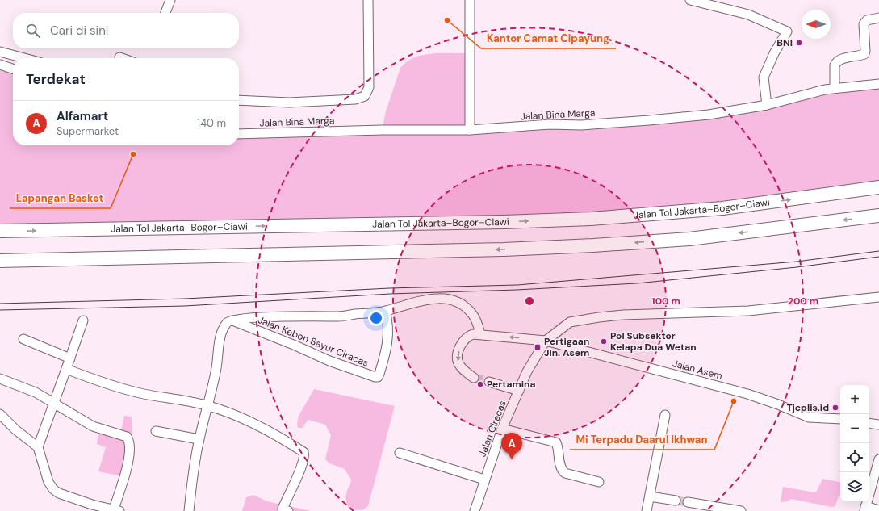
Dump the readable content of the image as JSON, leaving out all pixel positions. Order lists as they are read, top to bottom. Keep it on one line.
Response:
{"streets":{"highway":["Jalan Tol Jakarta–Bogor–Ciawi"],"street":["Jalan Bina Marga","Jalan Kebon Sayur Ciracas","Jalan Asem","Jalan Ciracas"]},"crossings":[["Jalan Asem","Jalan Ciracas"]],"places":{"other":["Kantor Camat Cipayung","BNI","Lapangan Basket","Pol Subsektor Kelapa Dua Wetan","Pertamina","Mi Terpadu Daarul Ikhwan","Tjeplis.id"],"transit":["Pertigaan Jln. Asem"]},"north":"left","page":{"search":"Cari di sini","heading":"Terdekat","list":[{"mark":"A","name":"Alfamart","note":"Supermarket","value":"140 m"}],"map_buttons":["+","−"],"pins":"A"},"rings":["100 m","200 m"]}
